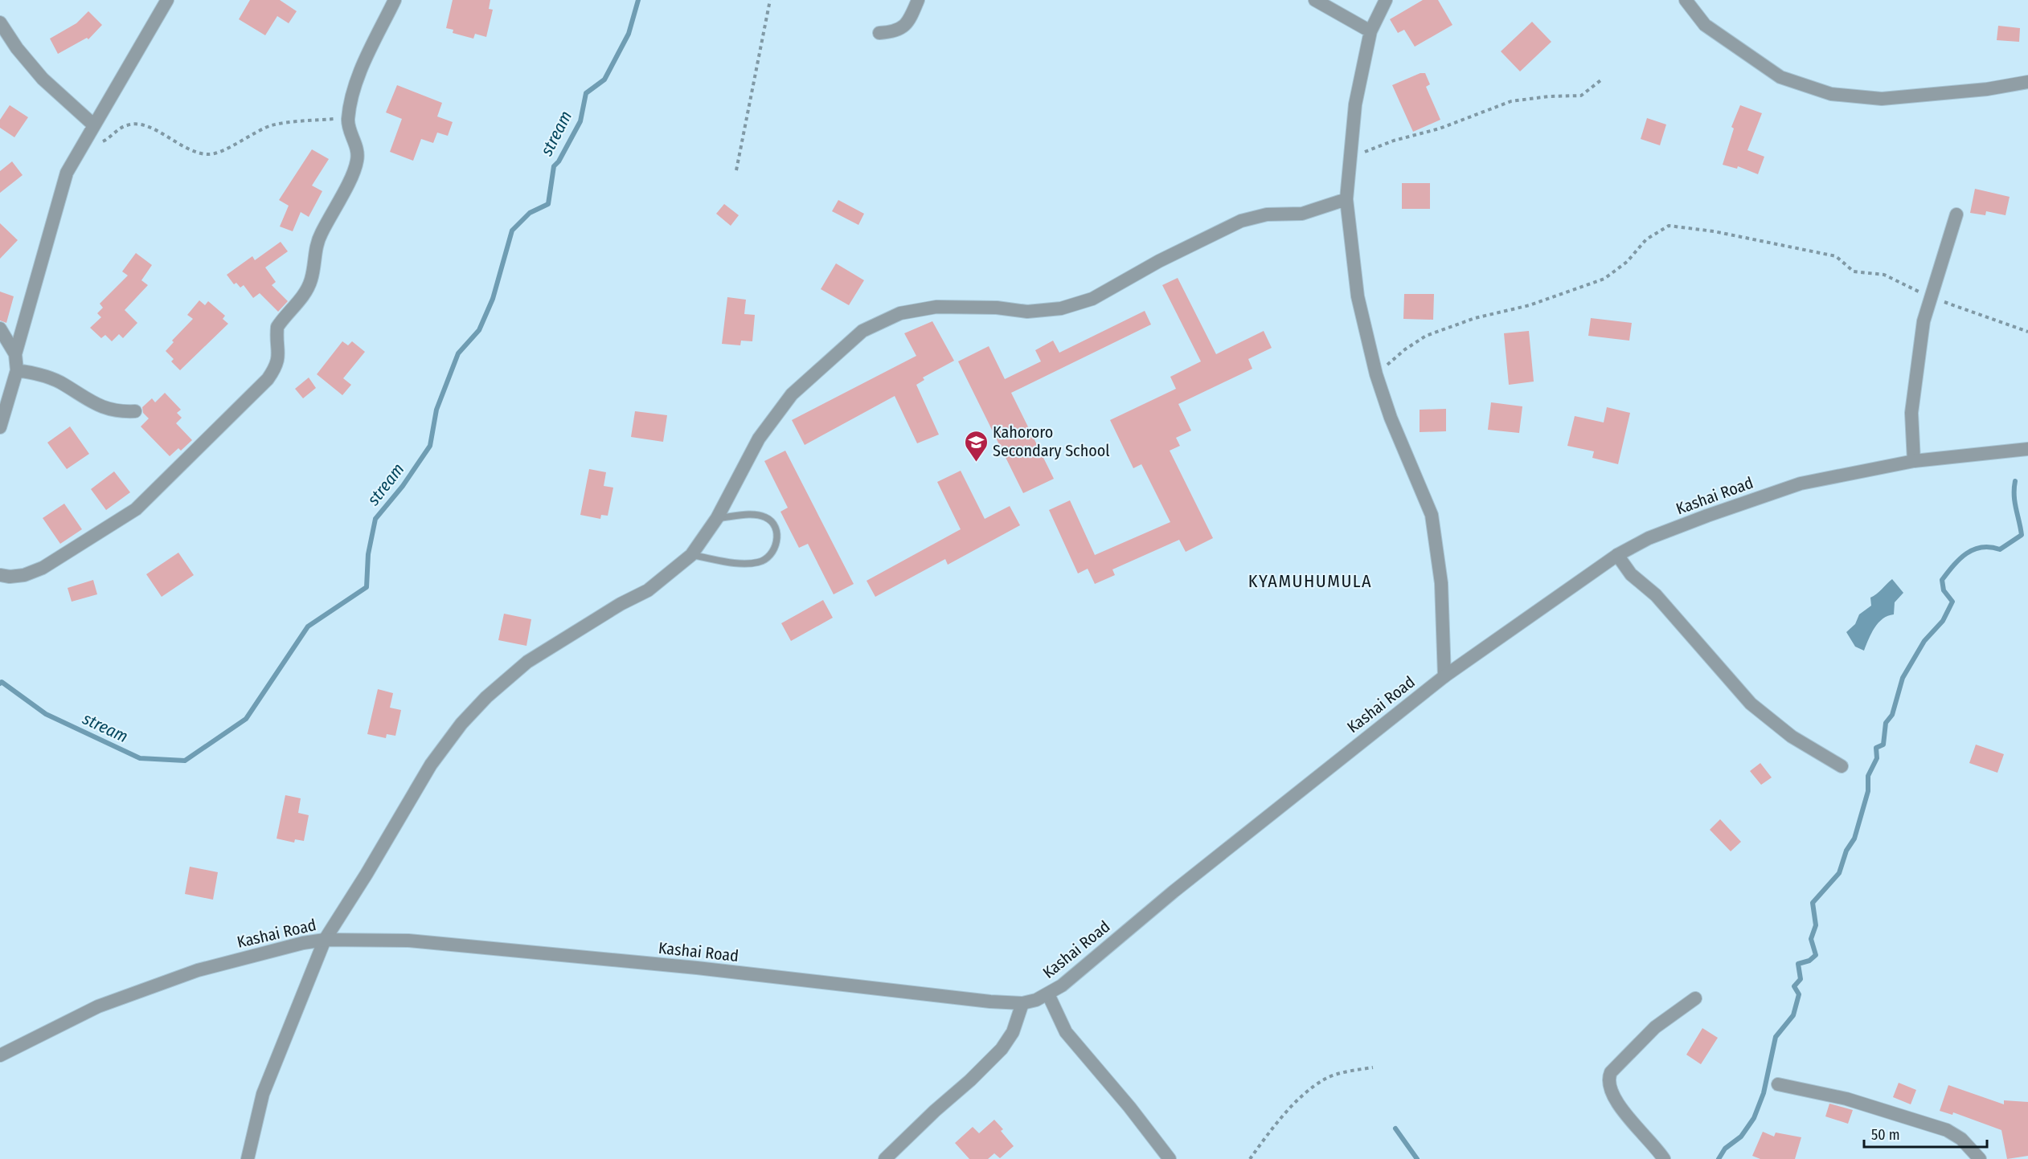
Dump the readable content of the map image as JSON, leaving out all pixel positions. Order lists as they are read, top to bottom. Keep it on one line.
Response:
{"streets":{"street":["Kashai Road"]},"districts":["KYAMUHUMULA"],"water":["stream"],"places":{"school or university":["Kahororo Secondary School"]},"scale_bar":"50 m"}
